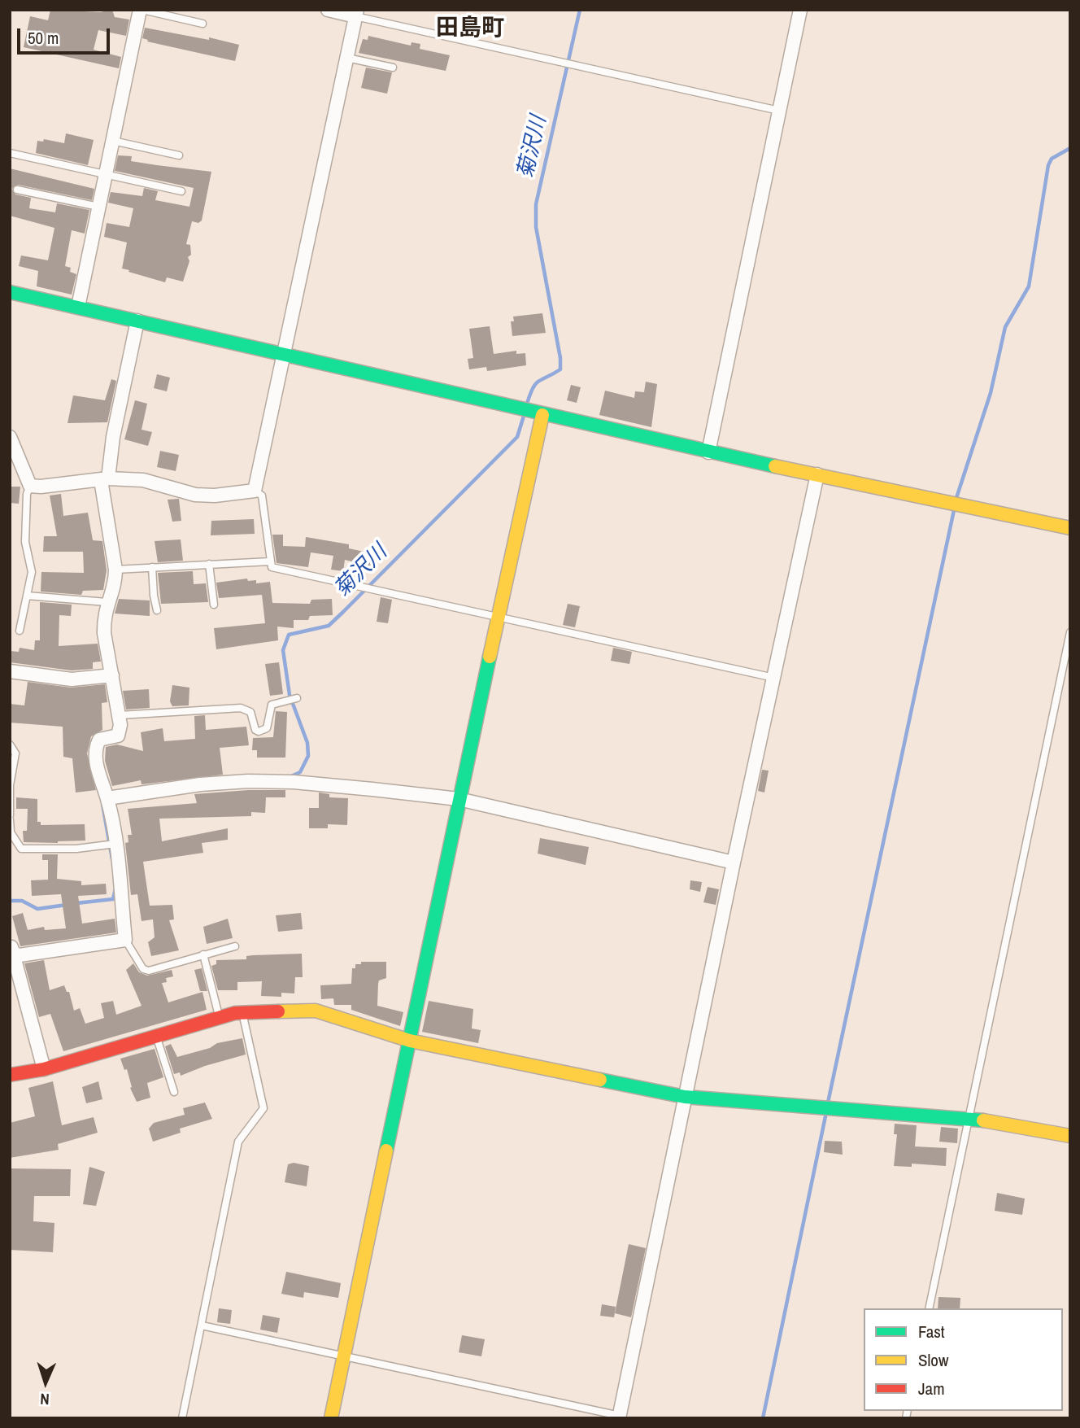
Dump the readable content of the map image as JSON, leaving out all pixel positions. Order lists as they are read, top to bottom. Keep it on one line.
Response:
{"districts":["田島町"],"water":["菊沢川"],"legend":["Fast","Slow","Jam"],"scale_bar":"50 m","north":"bottom"}
